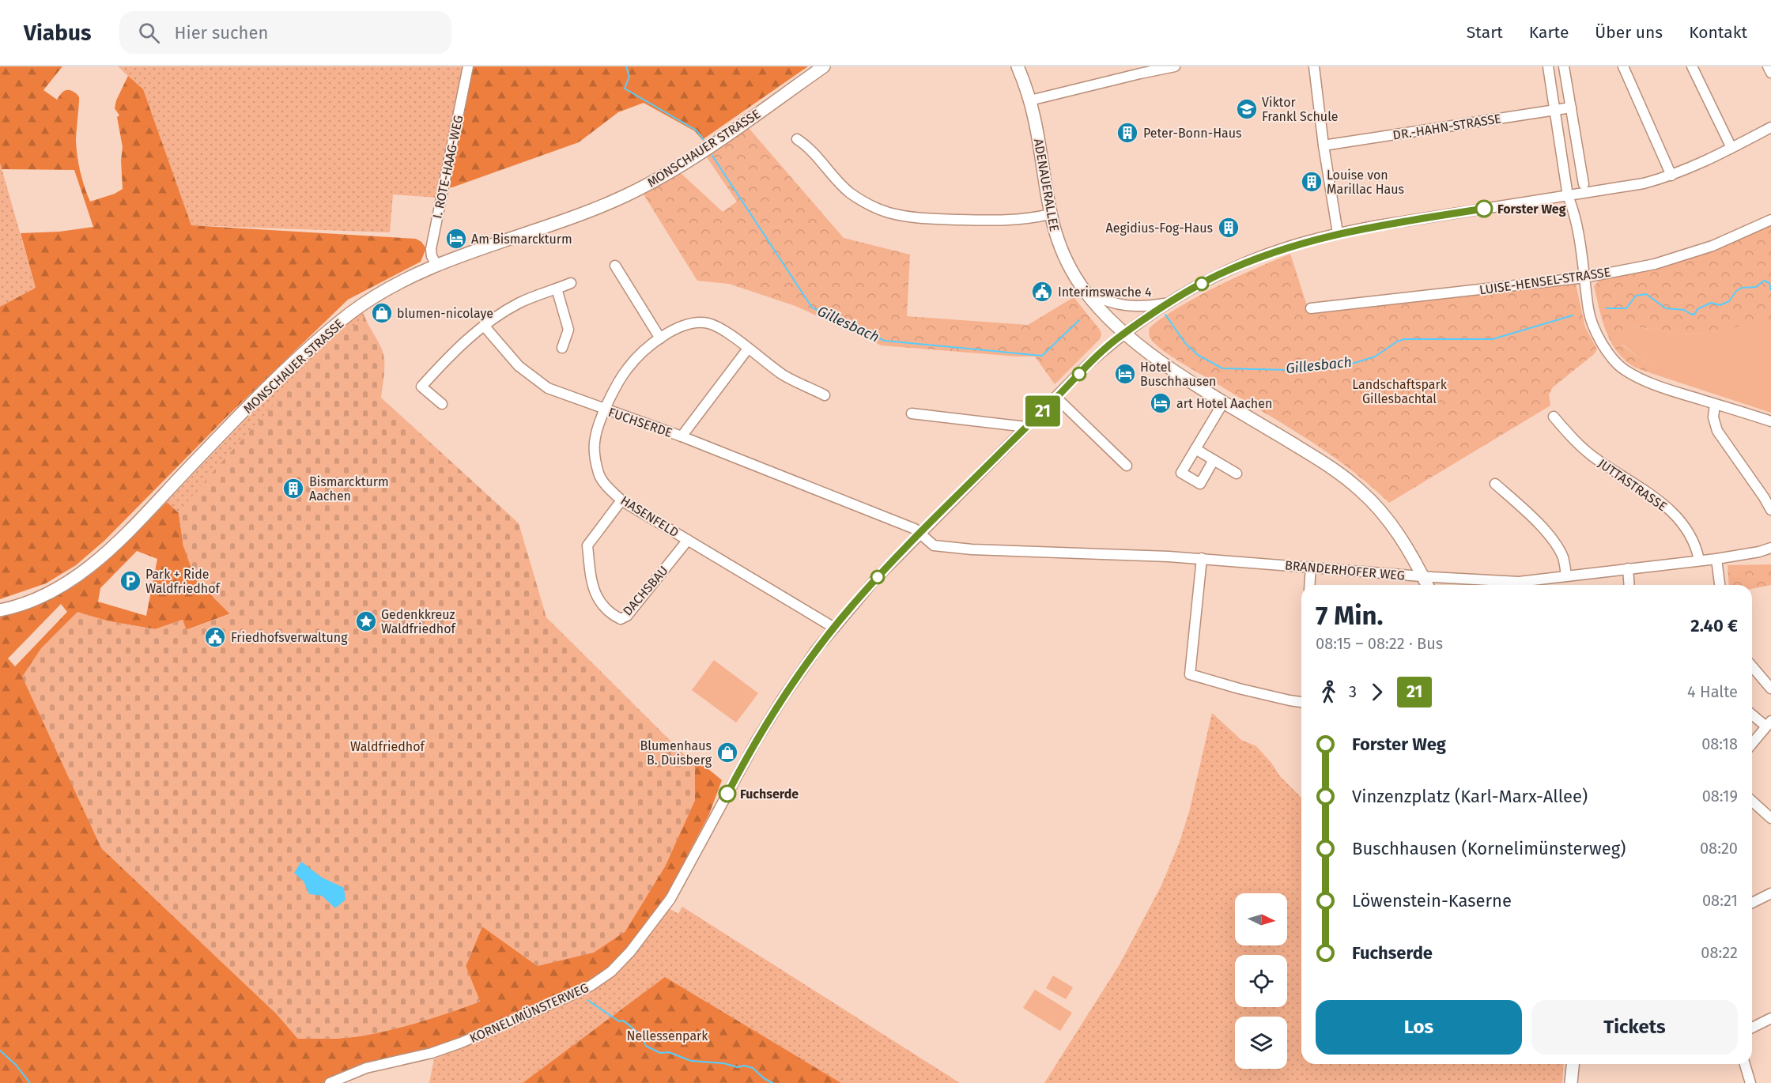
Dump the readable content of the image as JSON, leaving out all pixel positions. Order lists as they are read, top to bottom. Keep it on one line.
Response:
{"streets":{"main road":["MONSCHAUER STRASSE","ADENAUERALLEE"],"street":["DR.-HAHN-STRASSE","I. ROTE-HAAG-WEG","LUISE-HENSEL-STRASSE","FUCHSERDE","JUTTASTRASSE","HASENFELD","BRANDERHOFER WEG","DACHSBAU","KORNELIMÜNSTERWEG"]},"crossings":[["MONSCHAUER STRASSE","I. ROTE-HAAG-WEG"],["ADENAUERALLEE","BRANDERHOFER WEG"],["ADENAUERALLEE","KORNELIMÜNSTERWEG"],["FUCHSERDE","HASENFELD"],["FUCHSERDE","BRANDERHOFER WEG"],["FUCHSERDE","KORNELIMÜNSTERWEG"],["JUTTASTRASSE","BRANDERHOFER WEG"],["HASENFELD","DACHSBAU"],["HASENFELD","KORNELIMÜNSTERWEG"],["BRANDERHOFER WEG","KORNELIMÜNSTERWEG"]],"water":["Gillesbach"],"parks":["Landschaftspark Gillesbachtal","Waldfriedhof","Nellessenpark"],"places":{"school or university":["Viktor Frankl Schule"],"building":["Peter-Bonn-Haus","Louise von Marillac Haus","Aegidius-Fog-Haus","Bismarckturm Aachen"],"other":["Forster Weg","Fuchserde"],"hotel":["Am Bismarckturm","Hotel Buschhausen","art Hotel Aachen"],"public building":["Interimswache 4","Friedhofsverwaltung"],"shop":["blumen-nicolaye","Blumenhaus B. Duisberg"],"parking":["Park + Ride Waldfriedhof"],"place":["Gedenkkreuz Waldfriedhof"]},"lines":["bus line 21"],"north":"right","page":{"header":"Viabus","search":"Hier suchen","nav":["Start","Karte","Über uns","Kontakt"],"on_map":"21","heading":["7 Min.","08:15 – 08:22 · Bus","2.40 €"],"legs":["3","21","4 Halte"],"list":[{"name":"Forster Weg","value":"08:18"},{"name":"Vinzenzplatz (Karl-Marx-Allee)","value":"08:19"},{"name":"Buschhausen (Kornelimünsterweg)","value":"08:20"},{"name":"Löwenstein-Kaserne","value":"08:21"},{"name":"Fuchserde","value":"08:22"}],"buttons":["Los","Tickets"]}}
